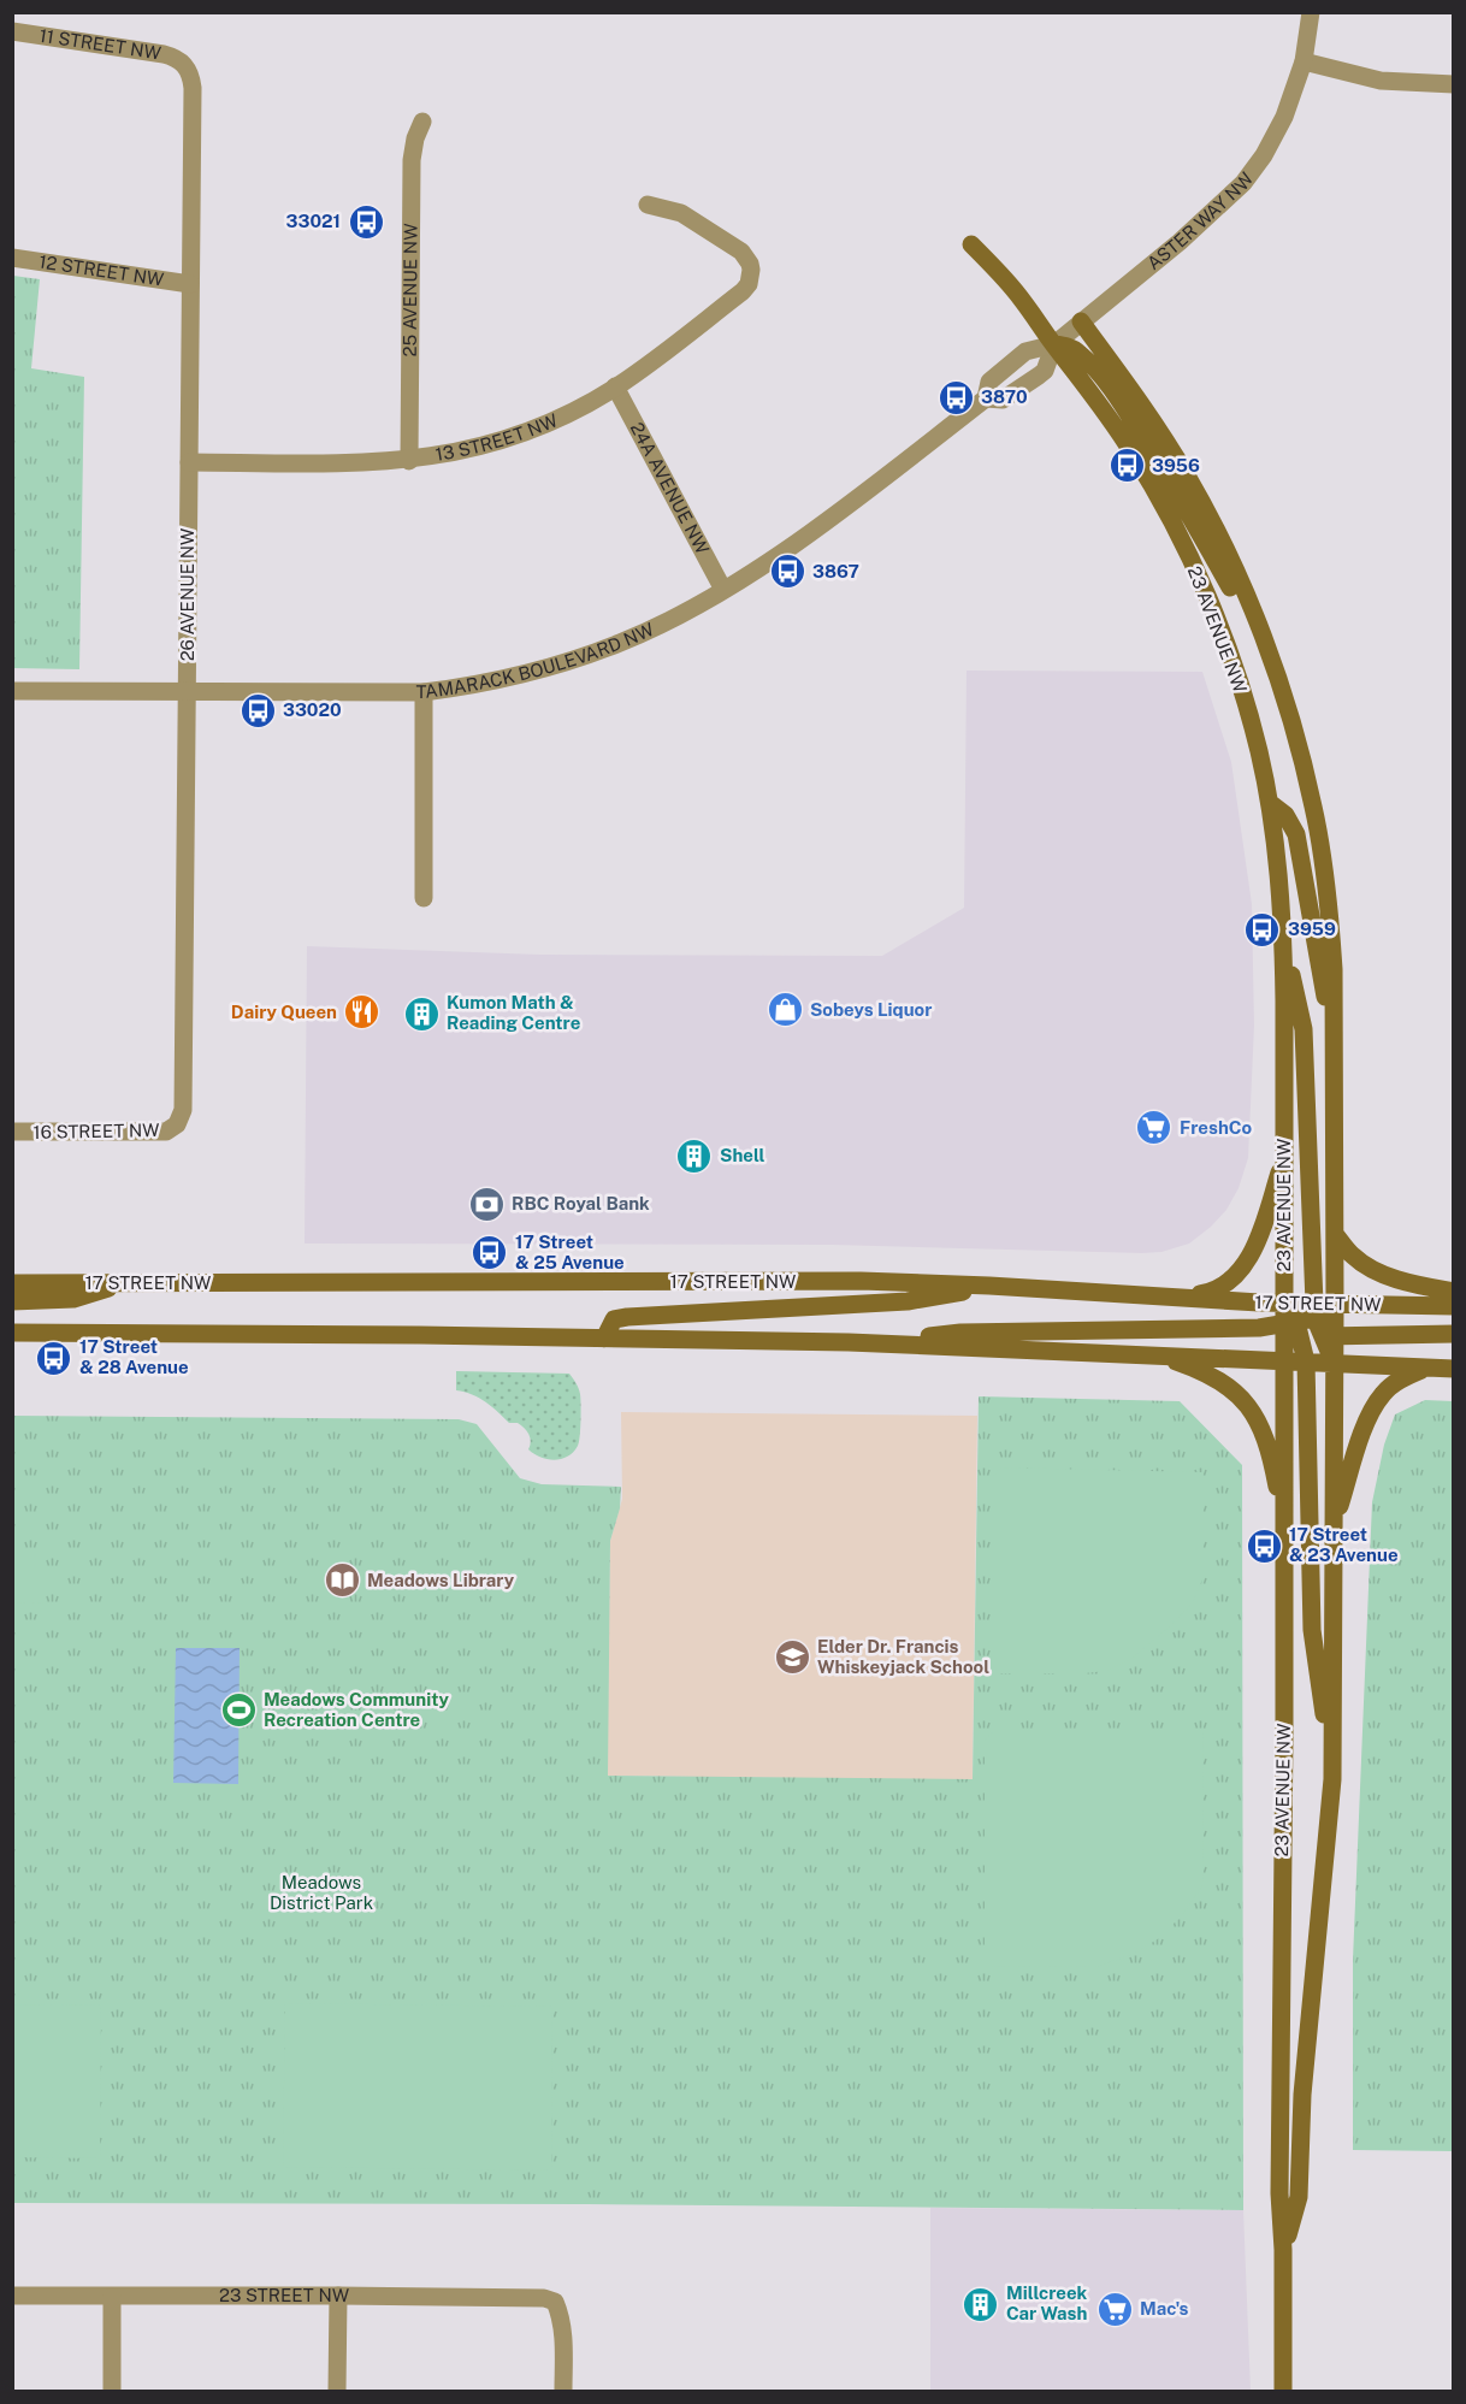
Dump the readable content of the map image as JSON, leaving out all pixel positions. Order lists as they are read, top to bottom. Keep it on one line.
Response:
{"streets":{"main road":["23 AVENUE NW","17 STREET NW"],"street":["11 STREET NW","ASTER WAY NW","12 STREET NW","25 AVENUE NW","13 STREET NW","24A AVENUE NW","26 AVENUE NW","TAMARACK BOULEVARD NW","16 STREET NW","23 STREET NW"]},"crossings":[["11 STREET NW","26 AVENUE NW"],["ASTER WAY NW","23 AVENUE NW"],["ASTER WAY NW","TAMARACK BOULEVARD NW"],["12 STREET NW","26 AVENUE NW"],["25 AVENUE NW","13 STREET NW"],["13 STREET NW","24A AVENUE NW"],["13 STREET NW","26 AVENUE NW"],["24A AVENUE NW","TAMARACK BOULEVARD NW"],["26 AVENUE NW","TAMARACK BOULEVARD NW"],["26 AVENUE NW","16 STREET NW"],["23 AVENUE NW","TAMARACK BOULEVARD NW"],["23 AVENUE NW","17 STREET NW"]],"parks":["Meadows District Park"],"places":{"bus stop":["33021","3870","3956","3867","33020","3959","17 Street & 25 Avenue","17 Street & 28 Avenue","17 Street & 23 Avenue"],"shop":["Sobeys Liquor"],"restaurant":["Dairy Queen"],"building":["Kumon Math & Reading Centre","Shell","Millcreek Car Wash"],"supermarket":["FreshCo","Mac's"],"bank":["RBC Royal Bank"],"library":["Meadows Library"],"school or university":["Elder Dr. Francis Whiskeyjack School"],"sports":["Meadows Community Recreation Centre"]}}
